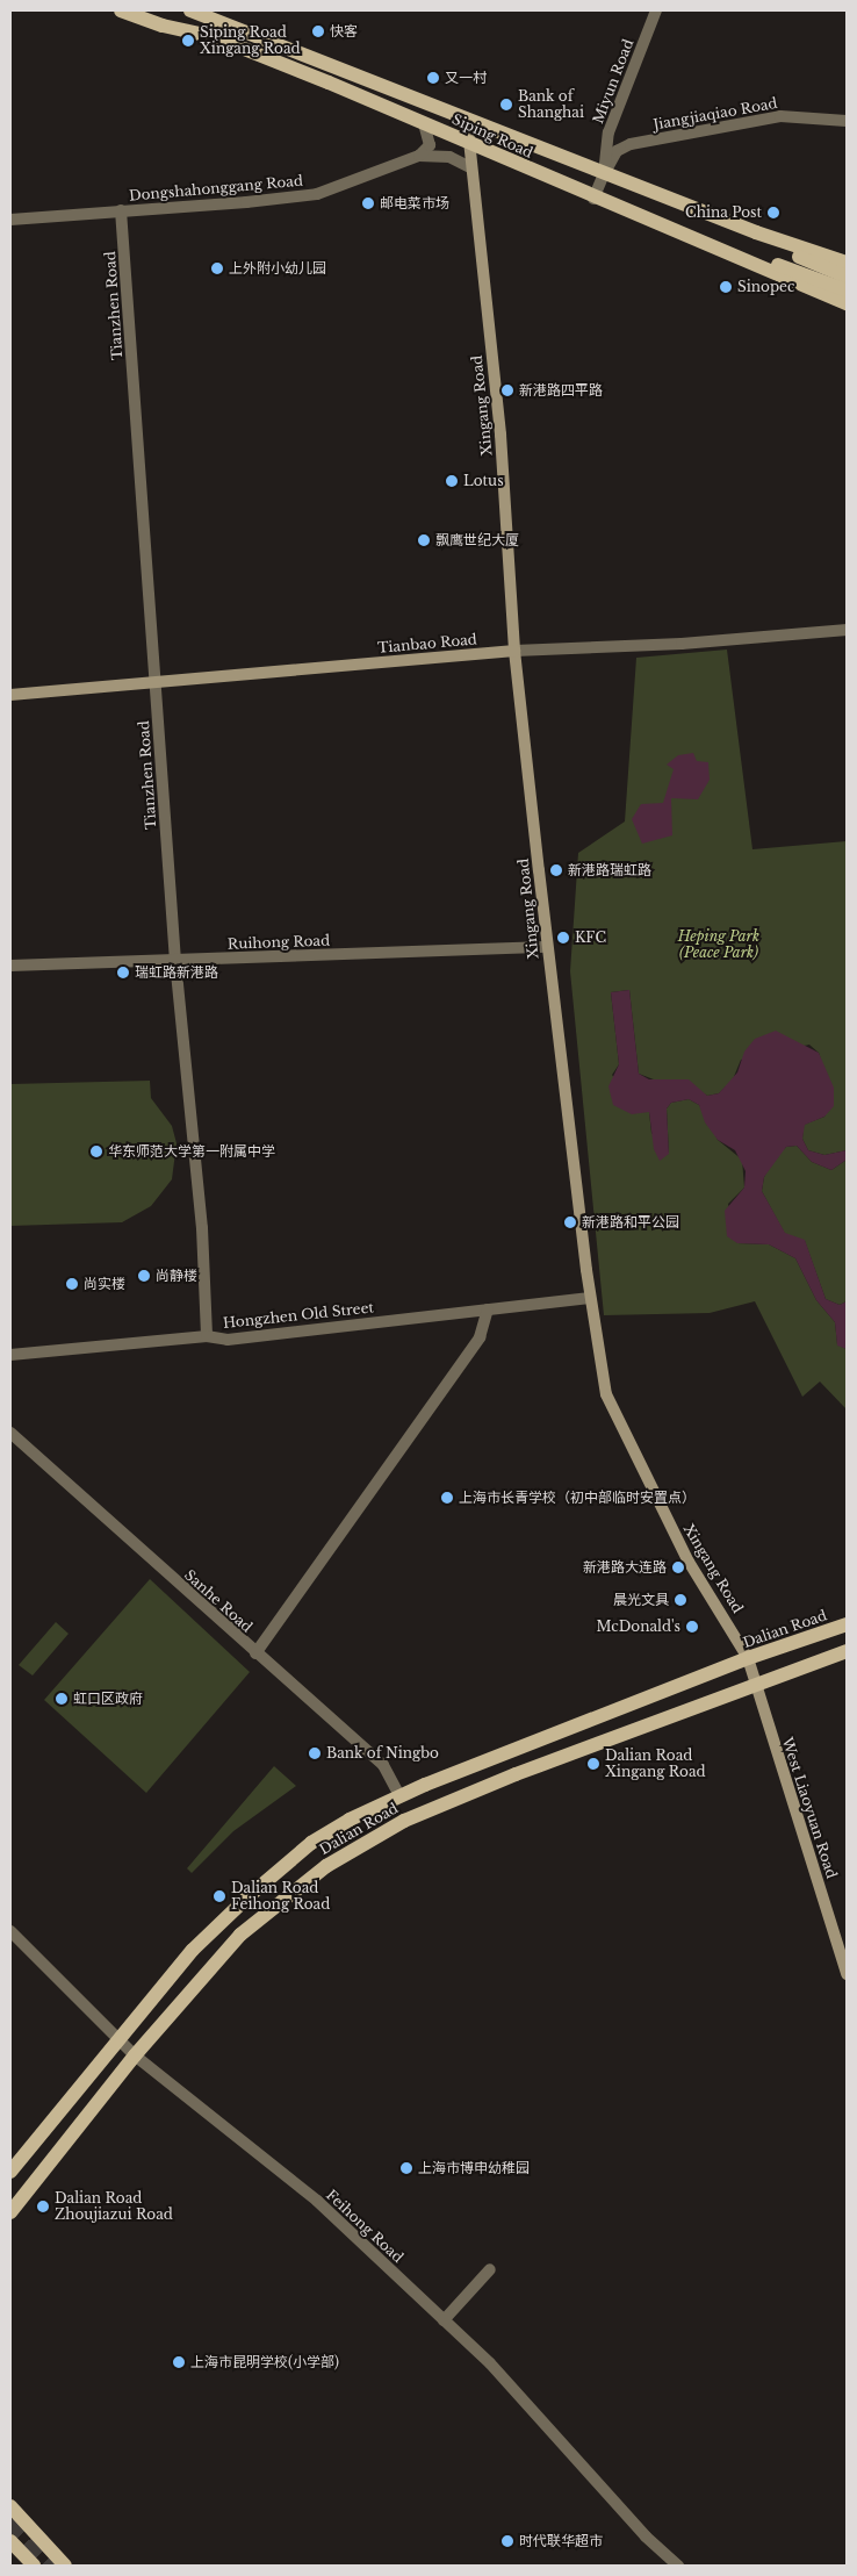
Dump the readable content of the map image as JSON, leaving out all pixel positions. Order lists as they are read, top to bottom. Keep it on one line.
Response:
{"streets":{"main road":["Siping Road","Dalian Road"],"street":["Miyun Road","Jiangjiaqiao Road","Dongshahonggang Road","Tianzhen Road","Xingang Road","Tianbao Road","Ruihong Road","Hongzhen Old Street","Sanhe Road","West Liaoyuan Road","Feihong Road"]},"crossings":[["Miyun Road","Jiangjiaqiao Road"],["Miyun Road","Siping Road"],["Jiangjiaqiao Road","Siping Road"],["Siping Road","Xingang Road"],["Dongshahonggang Road","Tianzhen Road"],["Dongshahonggang Road","Xingang Road"],["Tianzhen Road","Tianbao Road"],["Tianzhen Road","Ruihong Road"],["Tianzhen Road","Hongzhen Old Street"],["Xingang Road","Tianbao Road"],["Xingang Road","Ruihong Road"],["Xingang Road","Hongzhen Old Street"],["Xingang Road","Dalian Road"],["Xingang Road","West Liaoyuan Road"],["Sanhe Road","Dalian Road"],["Dalian Road","West Liaoyuan Road"],["Dalian Road","Feihong Road"]],"parks":["Heping Park (Peace Park)"],"places":["快客","Siping Road Xingang Road","又一村","Bank of Shanghai","邮电菜市场","China Post","上外附小幼儿园","Sinopec","新港路四平路","Lotus","飘鹰世纪大厦","新港路瑞虹路","KFC","瑞虹路新港路","华东师范大学第一附属中学","新港路和平公园","尚静楼","尚实楼","上海市长青学校（初中部临时安置点）","新港路大连路","晨光文具","McDonald's","虹口区政府","Bank of Ningbo","Dalian Road Xingang Road","Dalian Road Feihong Road","上海市博申幼稚园","Dalian Road Zhoujiazui Road","上海市昆明学校(小学部)","时代联华超市"]}
